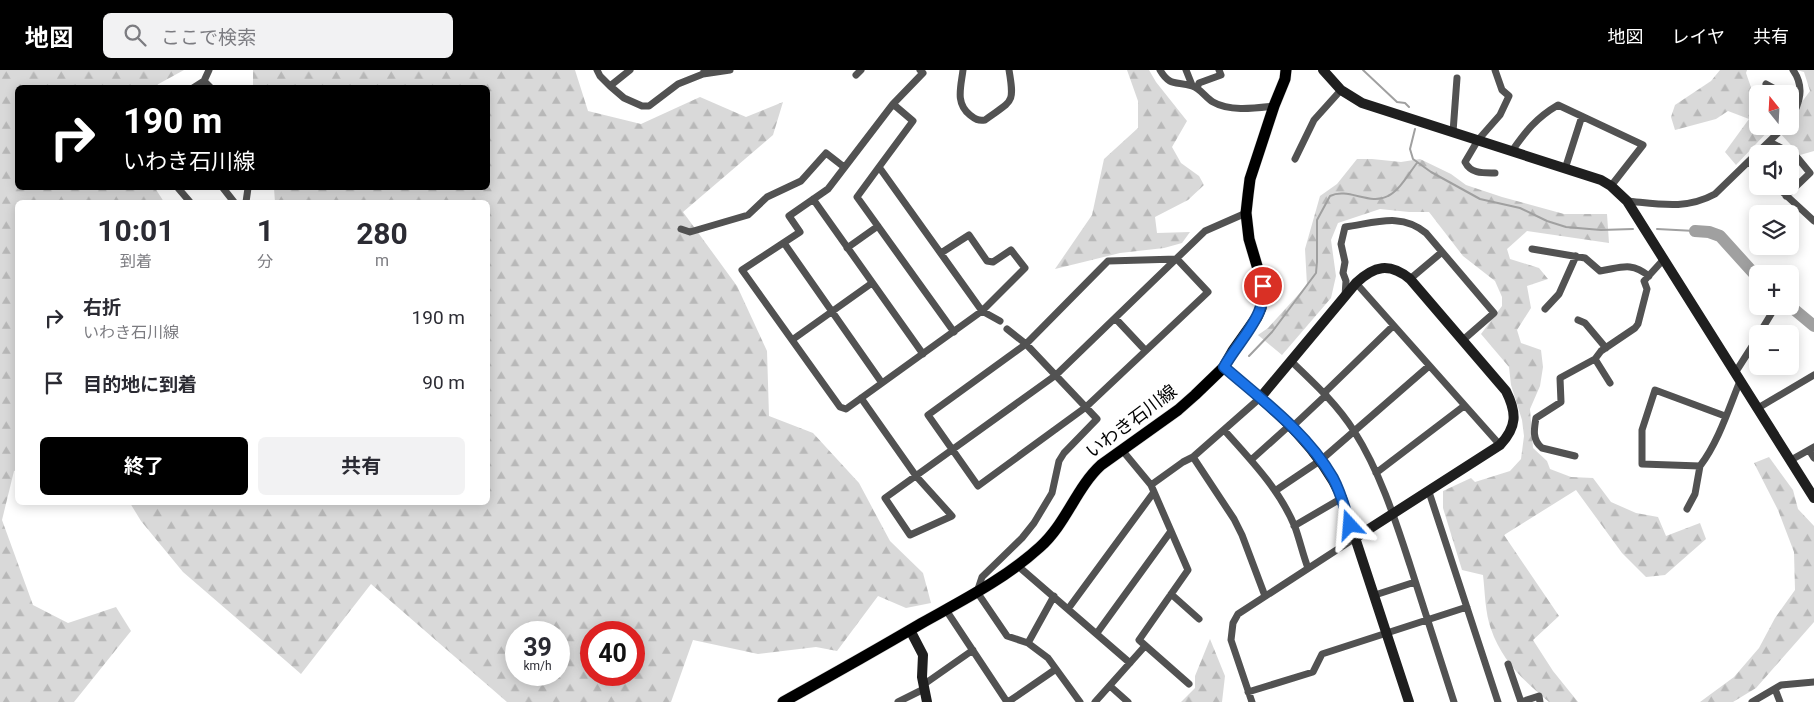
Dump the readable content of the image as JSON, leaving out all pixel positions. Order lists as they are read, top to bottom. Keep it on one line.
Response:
{"streets":{"main road":["いわき石川線"]},"north":"top","page":{"header":"地図","search":"ここで検索","nav":["地図","レイヤ","共有"],"map_buttons":["+","−"],"turn":["190 m","いわき石川線"],"eta":["10:01","到着","1","分","280","m"],"list":[{"name":"右折","note":"いわき石川線","value":"190 m"},{"name":"目的地に到着","value":"90 m"}],"buttons":["終了","共有"],"speed":"39 km/h","limit":"40"}}
